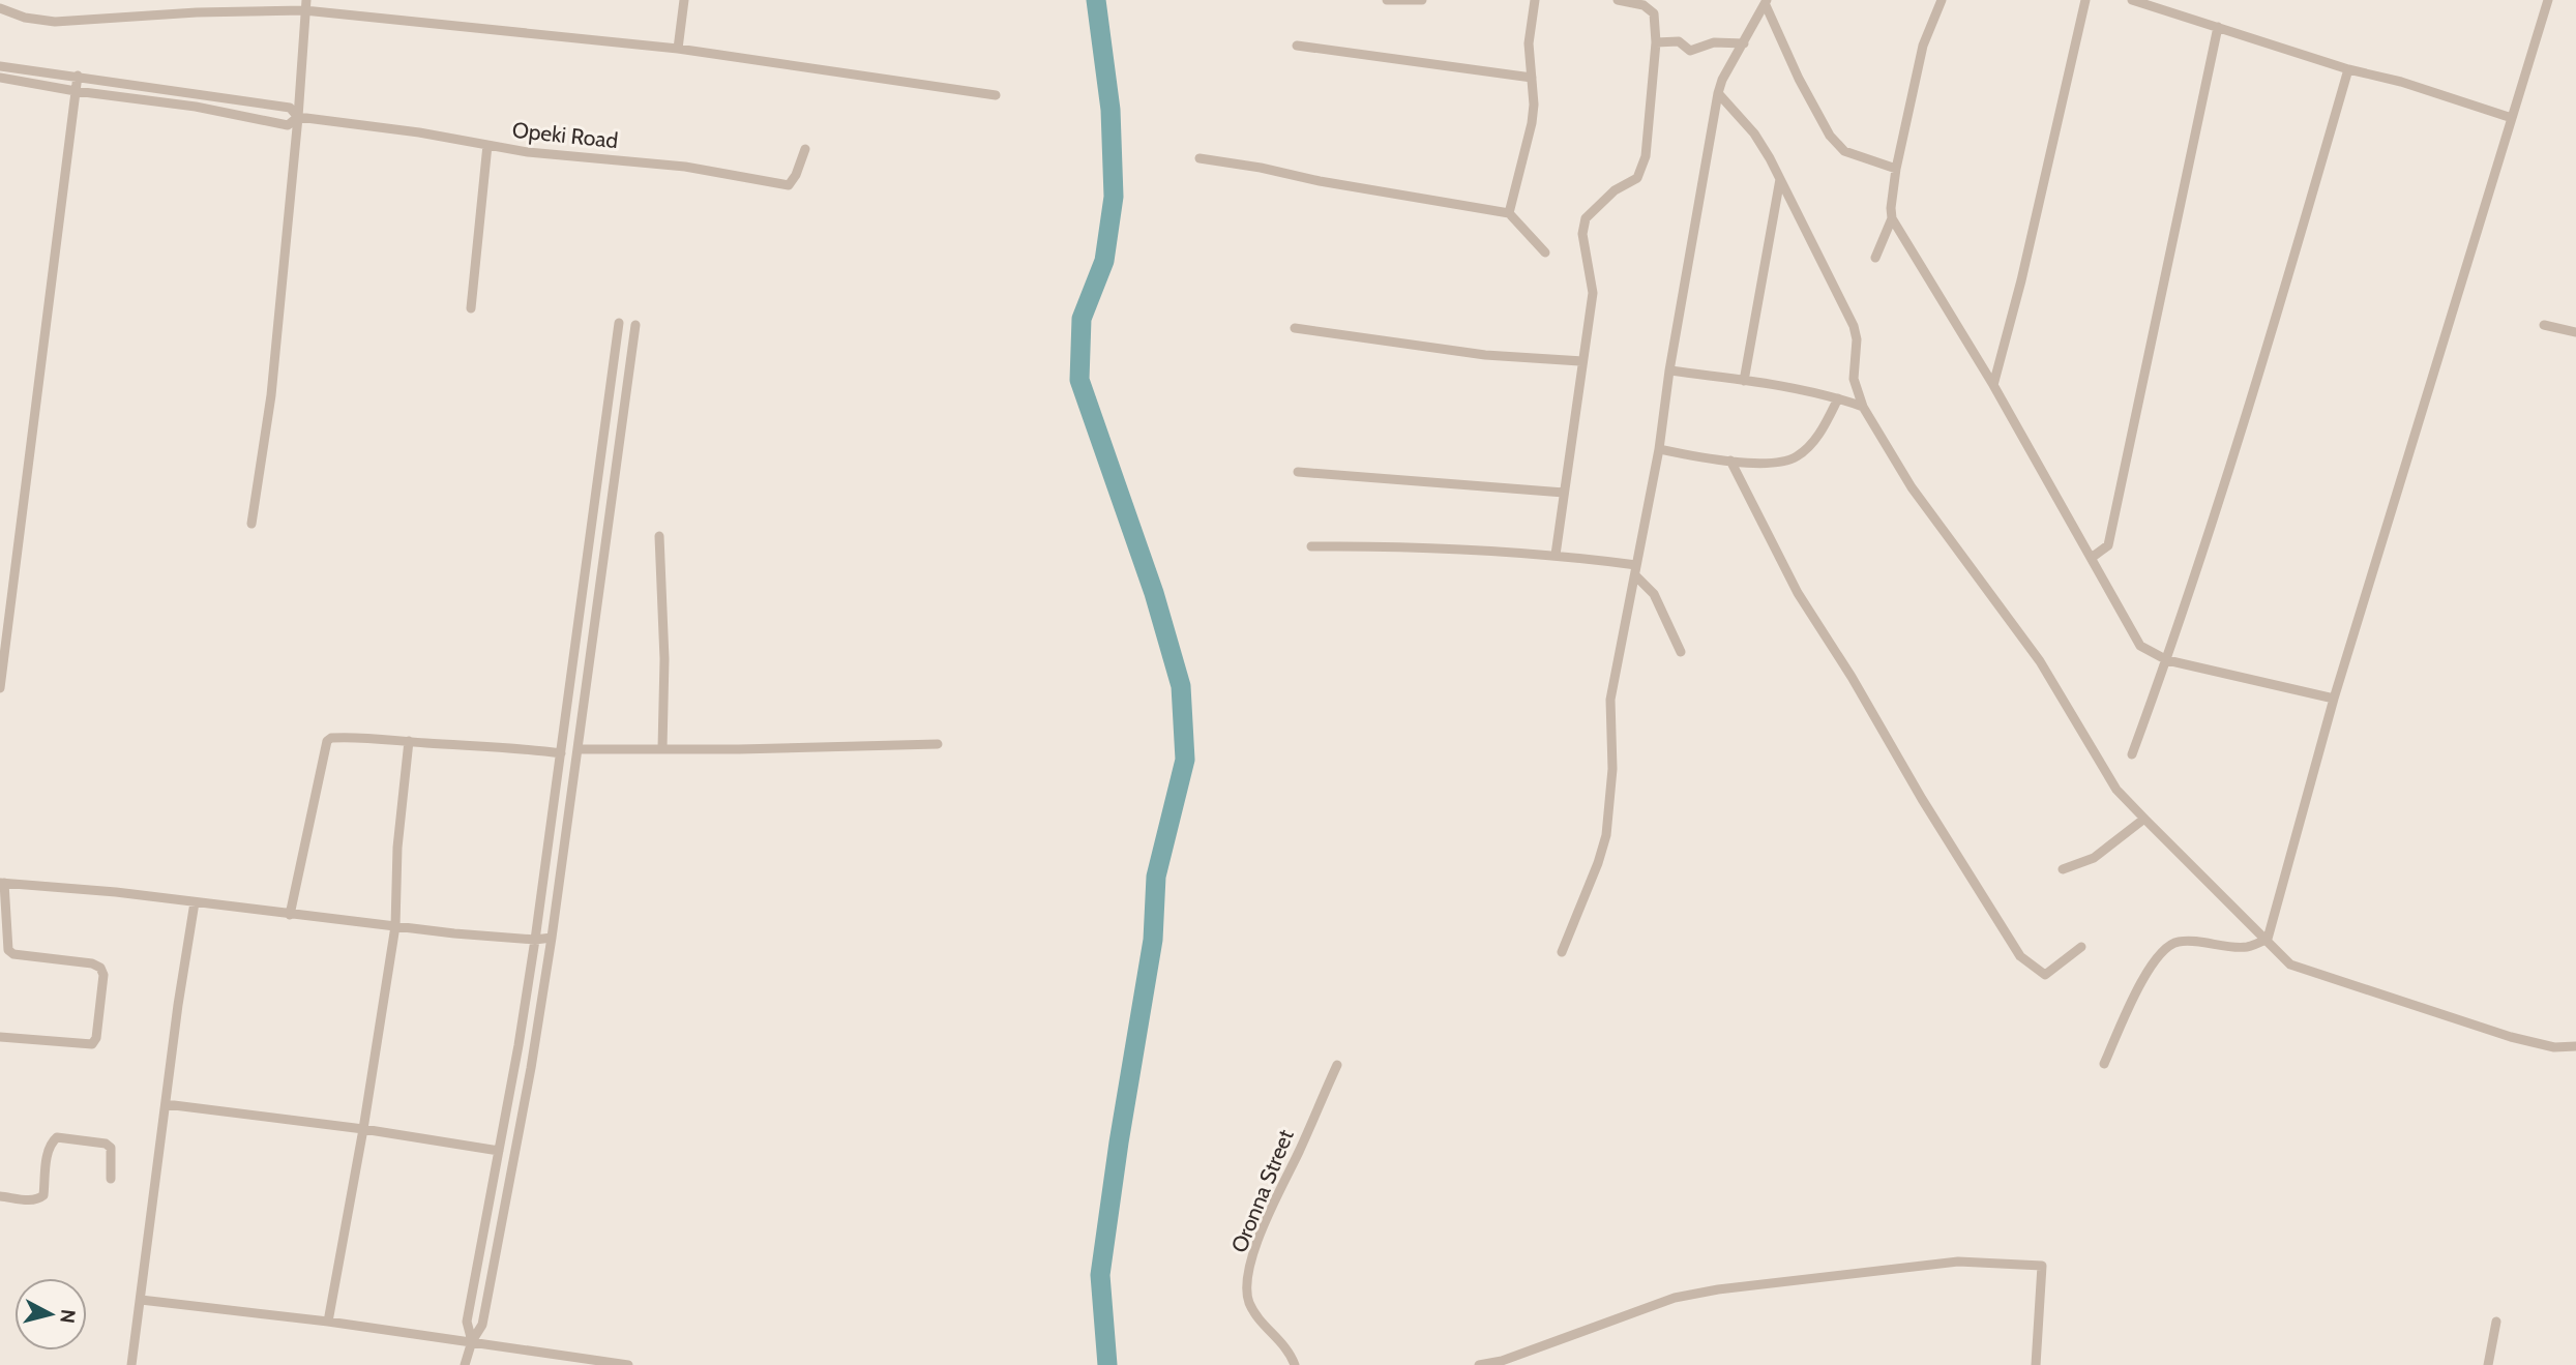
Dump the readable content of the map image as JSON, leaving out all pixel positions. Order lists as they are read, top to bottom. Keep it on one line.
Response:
{"streets":{"street":["Opeki Road","Oronna Street"]},"north":"right"}
